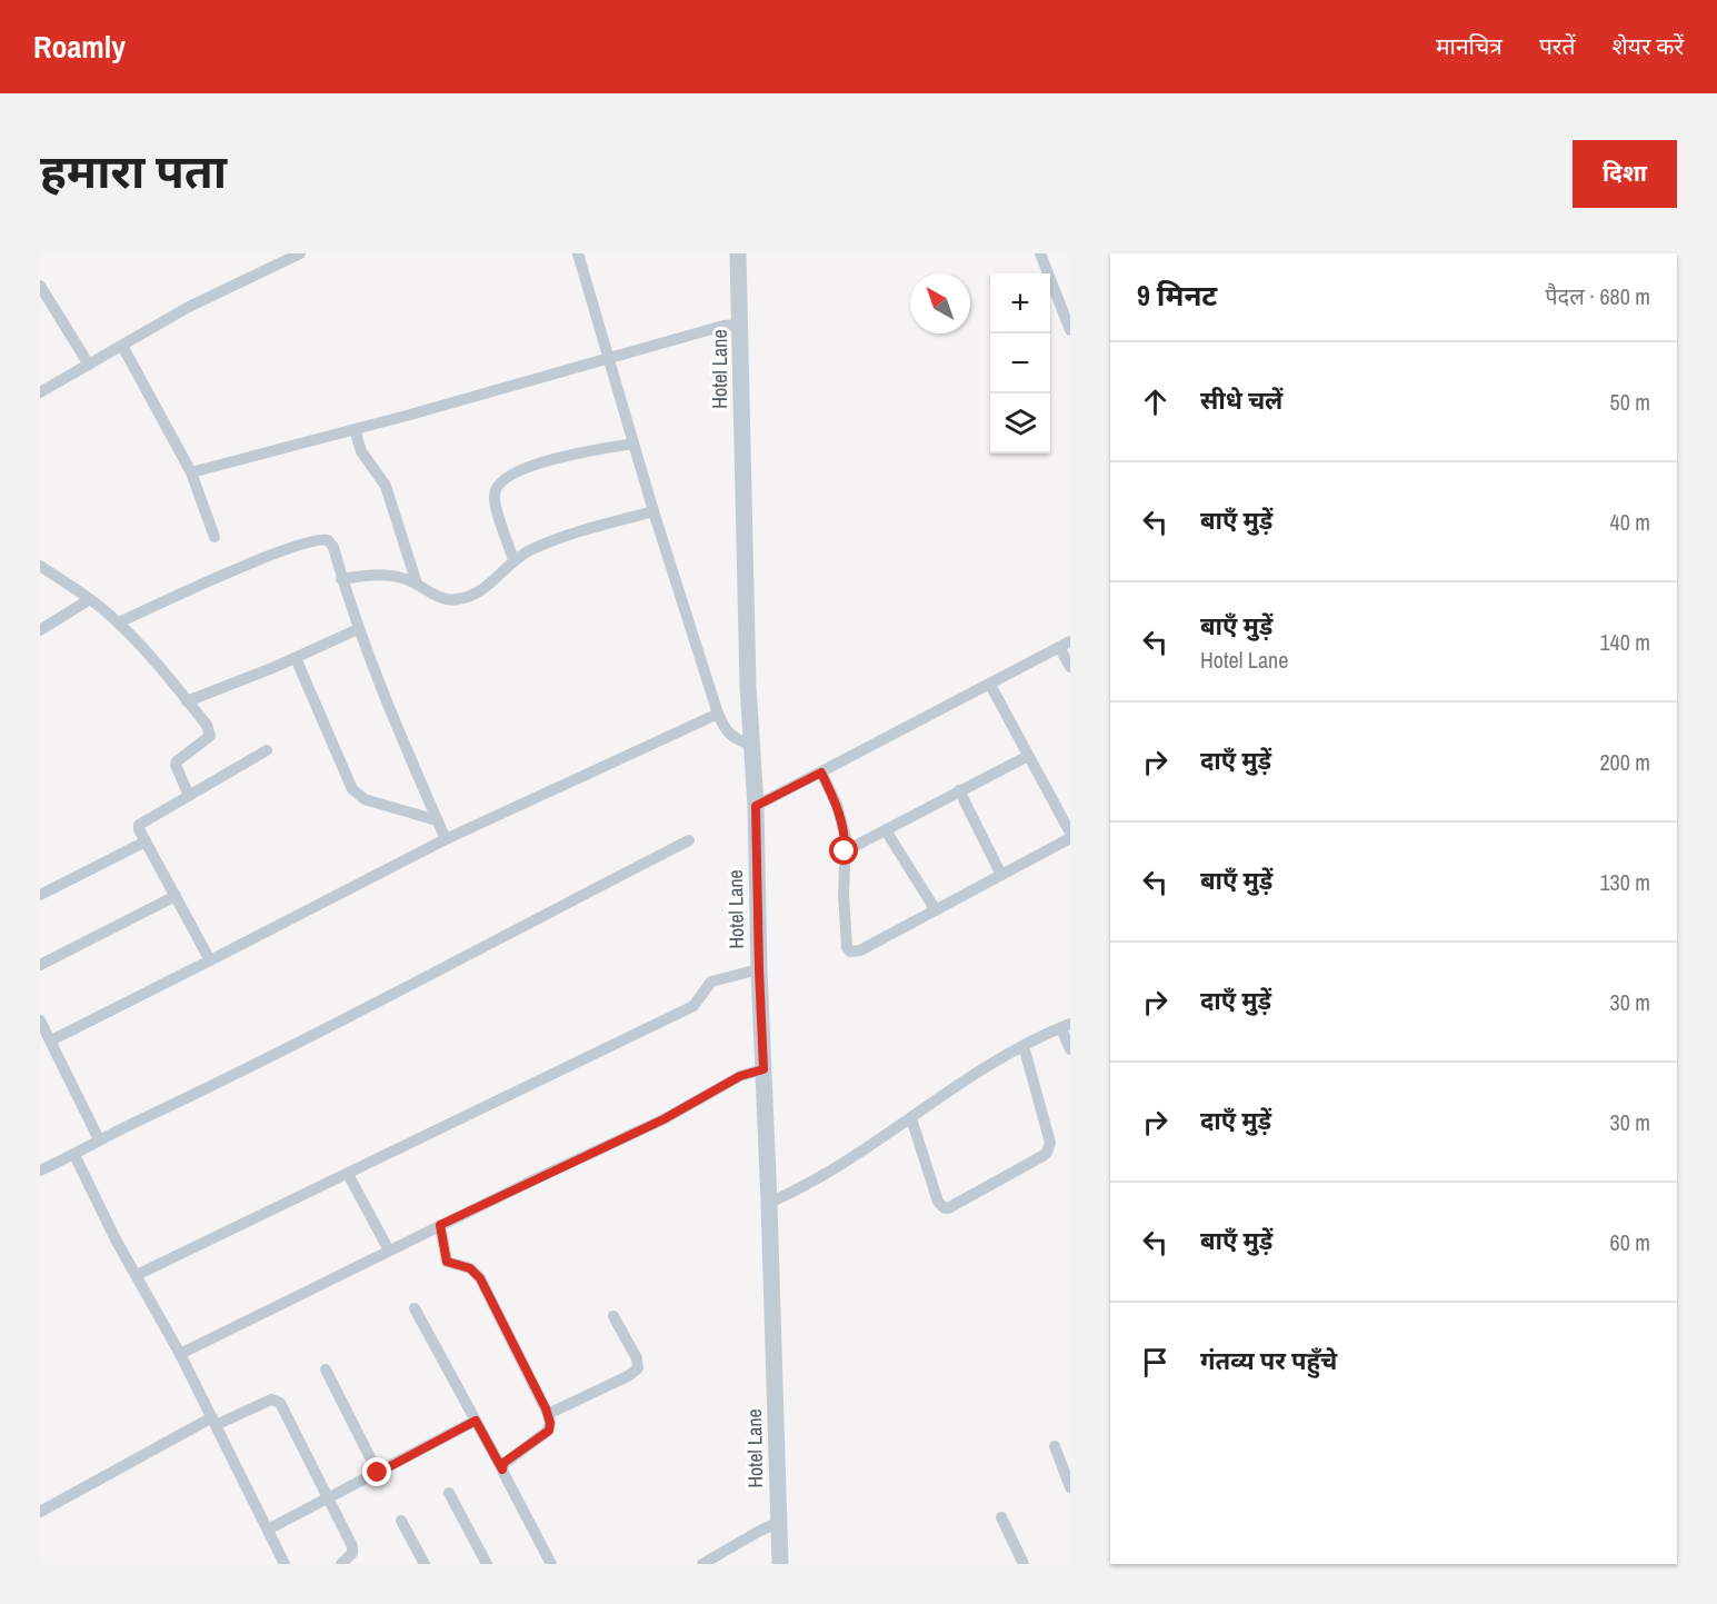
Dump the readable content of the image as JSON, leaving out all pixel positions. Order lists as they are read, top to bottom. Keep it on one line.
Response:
{"streets":{"street":["Hotel Lane"]},"north":"top left","page":{"header":"Roamly","nav":["मानचित्र","परतें","शेयर करें"],"title":"हमारा पता","buttons":"दिशा","heading":["9 मिनट","पैदल · 680 m"],"map_buttons":["+","−"],"list":[["सीधे चलें","50 m"],["बाएँ मुड़ें","40 m"],["बाएँ मुड़ें","Hotel Lane","140 m"],["दाएँ मुड़ें","200 m"],["बाएँ मुड़ें","130 m"],["दाएँ मुड़ें","30 m"],["दाएँ मुड़ें","30 m"],["बाएँ मुड़ें","60 m"],"गंतव्य पर पहुँचे"]}}
